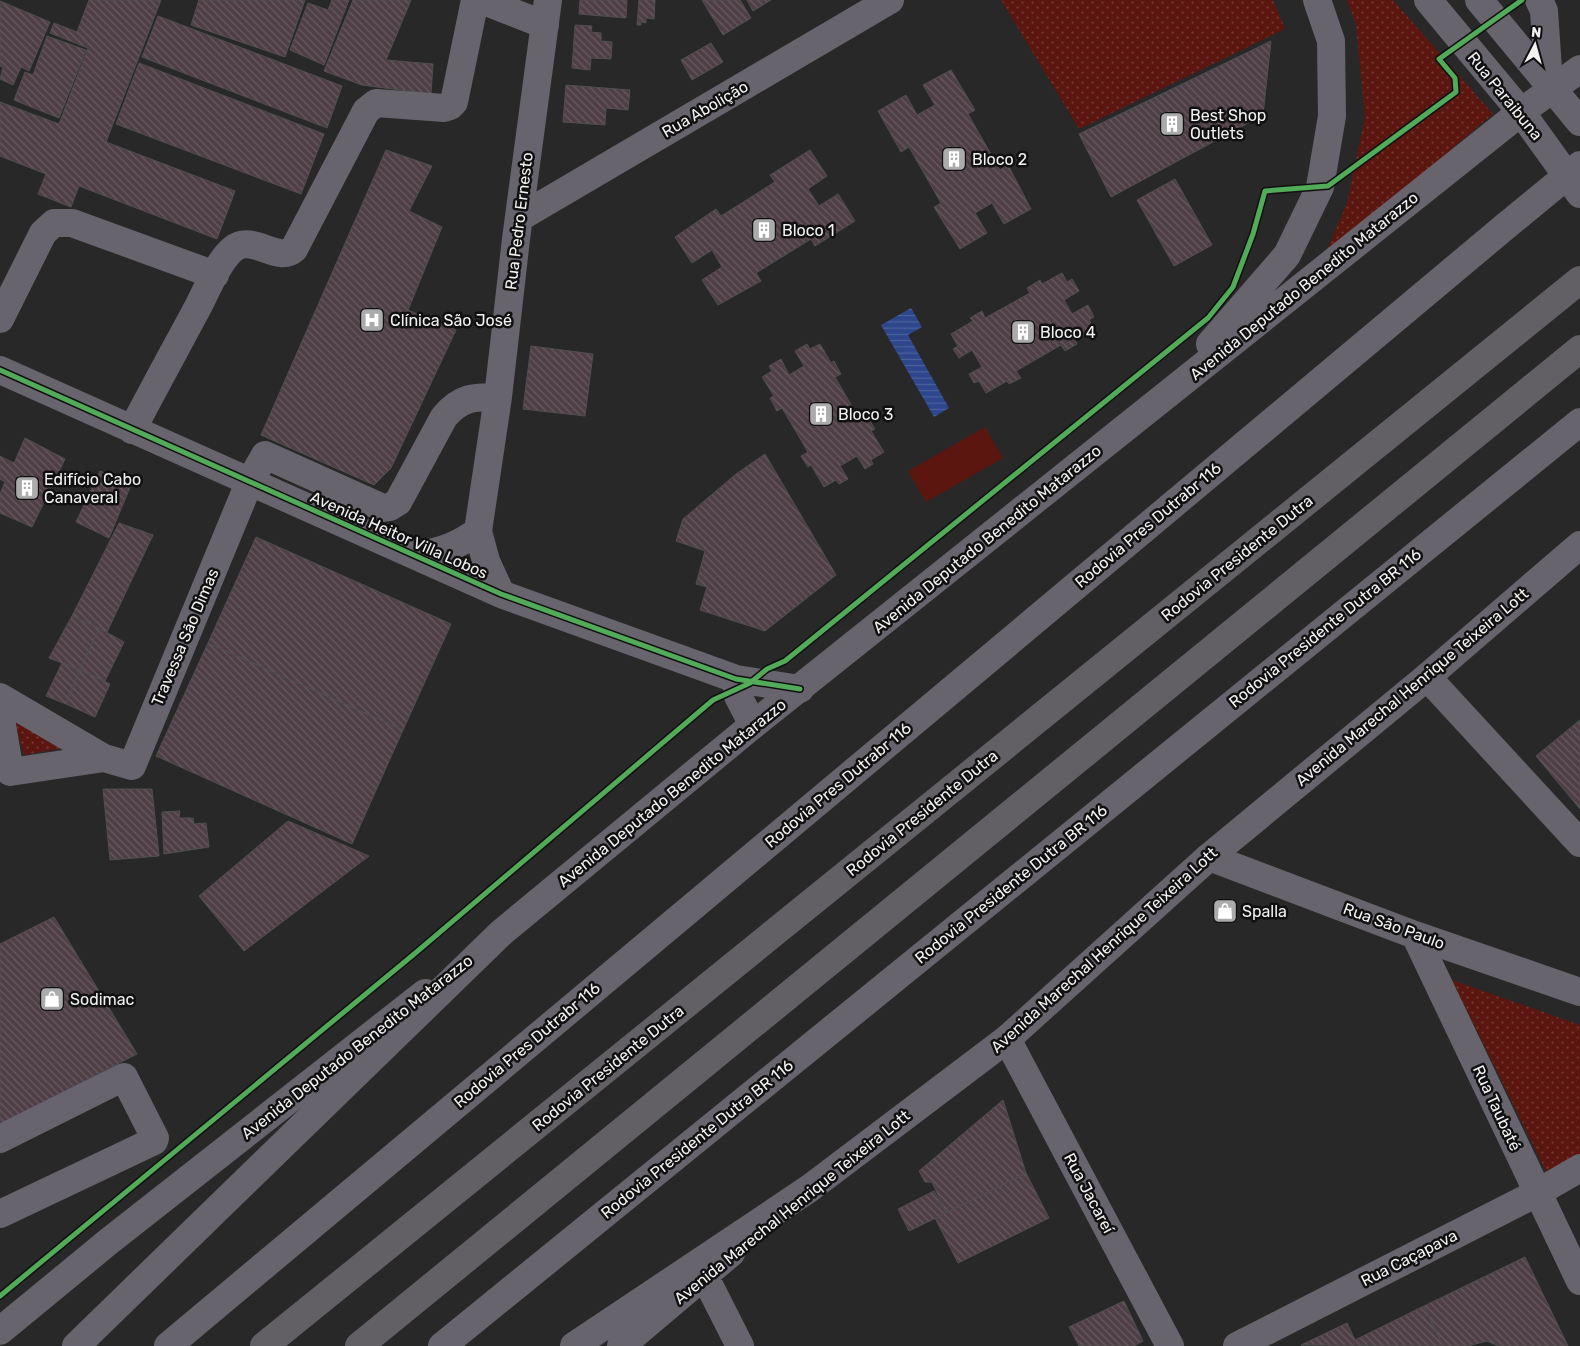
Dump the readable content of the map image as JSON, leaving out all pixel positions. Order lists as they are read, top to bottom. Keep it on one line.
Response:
{"streets":{"highway":["Rodovia Presidente Dutra"],"main road":["Rua Paraibuna","Avenida Deputado Benedito Matarazzo","Rodovia Pres Dutrabr 116","Rodovia Presidente Dutra BR 116","Avenida Marechal Henrique Teixeira Lott"],"street":["Rua Abolição","Rua Pedro Ernesto","Avenida Heitor Villa Lobos","Travessa São Dimas","Rua São Paulo","Rua Taubaté","Rua Jacareí","Rua Caçapava"]},"crossings":[["Rua Paraibuna","Avenida Deputado Benedito Matarazzo"],["Rua Abolição","Rua Pedro Ernesto"],["Rua Pedro Ernesto","Avenida Heitor Villa Lobos"],["Avenida Deputado Benedito Matarazzo","Avenida Heitor Villa Lobos"],["Avenida Heitor Villa Lobos","Travessa São Dimas"],["Avenida Marechal Henrique Teixeira Lott","Rua São Paulo"],["Avenida Marechal Henrique Teixeira Lott","Rua Jacareí"],["Rua São Paulo","Rua Taubaté"],["Rua Taubaté","Rua Caçapava"]],"places":{"building":["Best Shop Outlets","Bloco 2","Bloco 1","Bloco 4","Bloco 3","Edifício Cabo Canaveral"],"hospital":["Clínica São José"],"shop":["Spalla","Sodimac"]},"north":"top"}
